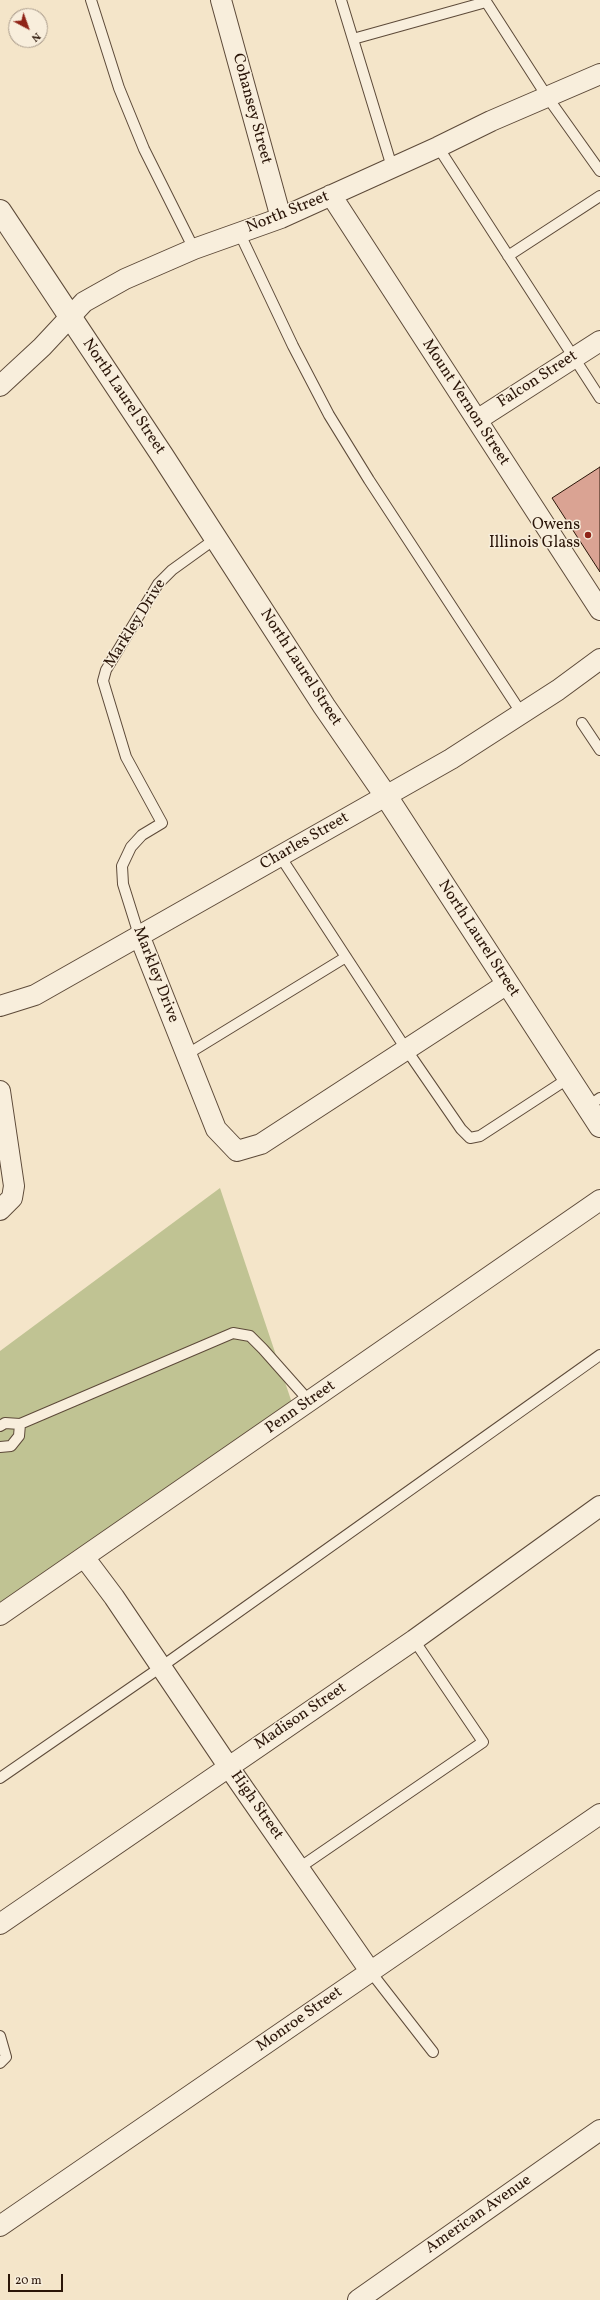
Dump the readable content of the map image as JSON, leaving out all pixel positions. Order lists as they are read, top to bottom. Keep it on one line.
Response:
{"streets":{"street":["Cohansey Street","North Street","Falcon Street","North Laurel Street","Mount Vernon Street","Markley Drive","Charles Street","Penn Street","Madison Street","High Street","Monroe Street","American Avenue"]},"crossings":[["Cohansey Street","North Street"],["North Street","North Laurel Street"],["North Street","Mount Vernon Street"],["Falcon Street","Mount Vernon Street"],["North Laurel Street","Markley Drive"],["North Laurel Street","Charles Street"],["Markley Drive","Charles Street"],["Penn Street","High Street"],["Madison Street","High Street"],["High Street","Monroe Street"]],"places":["Owens Illinois Glass"],"scale_bar":"20 m","north":"bottom right"}
